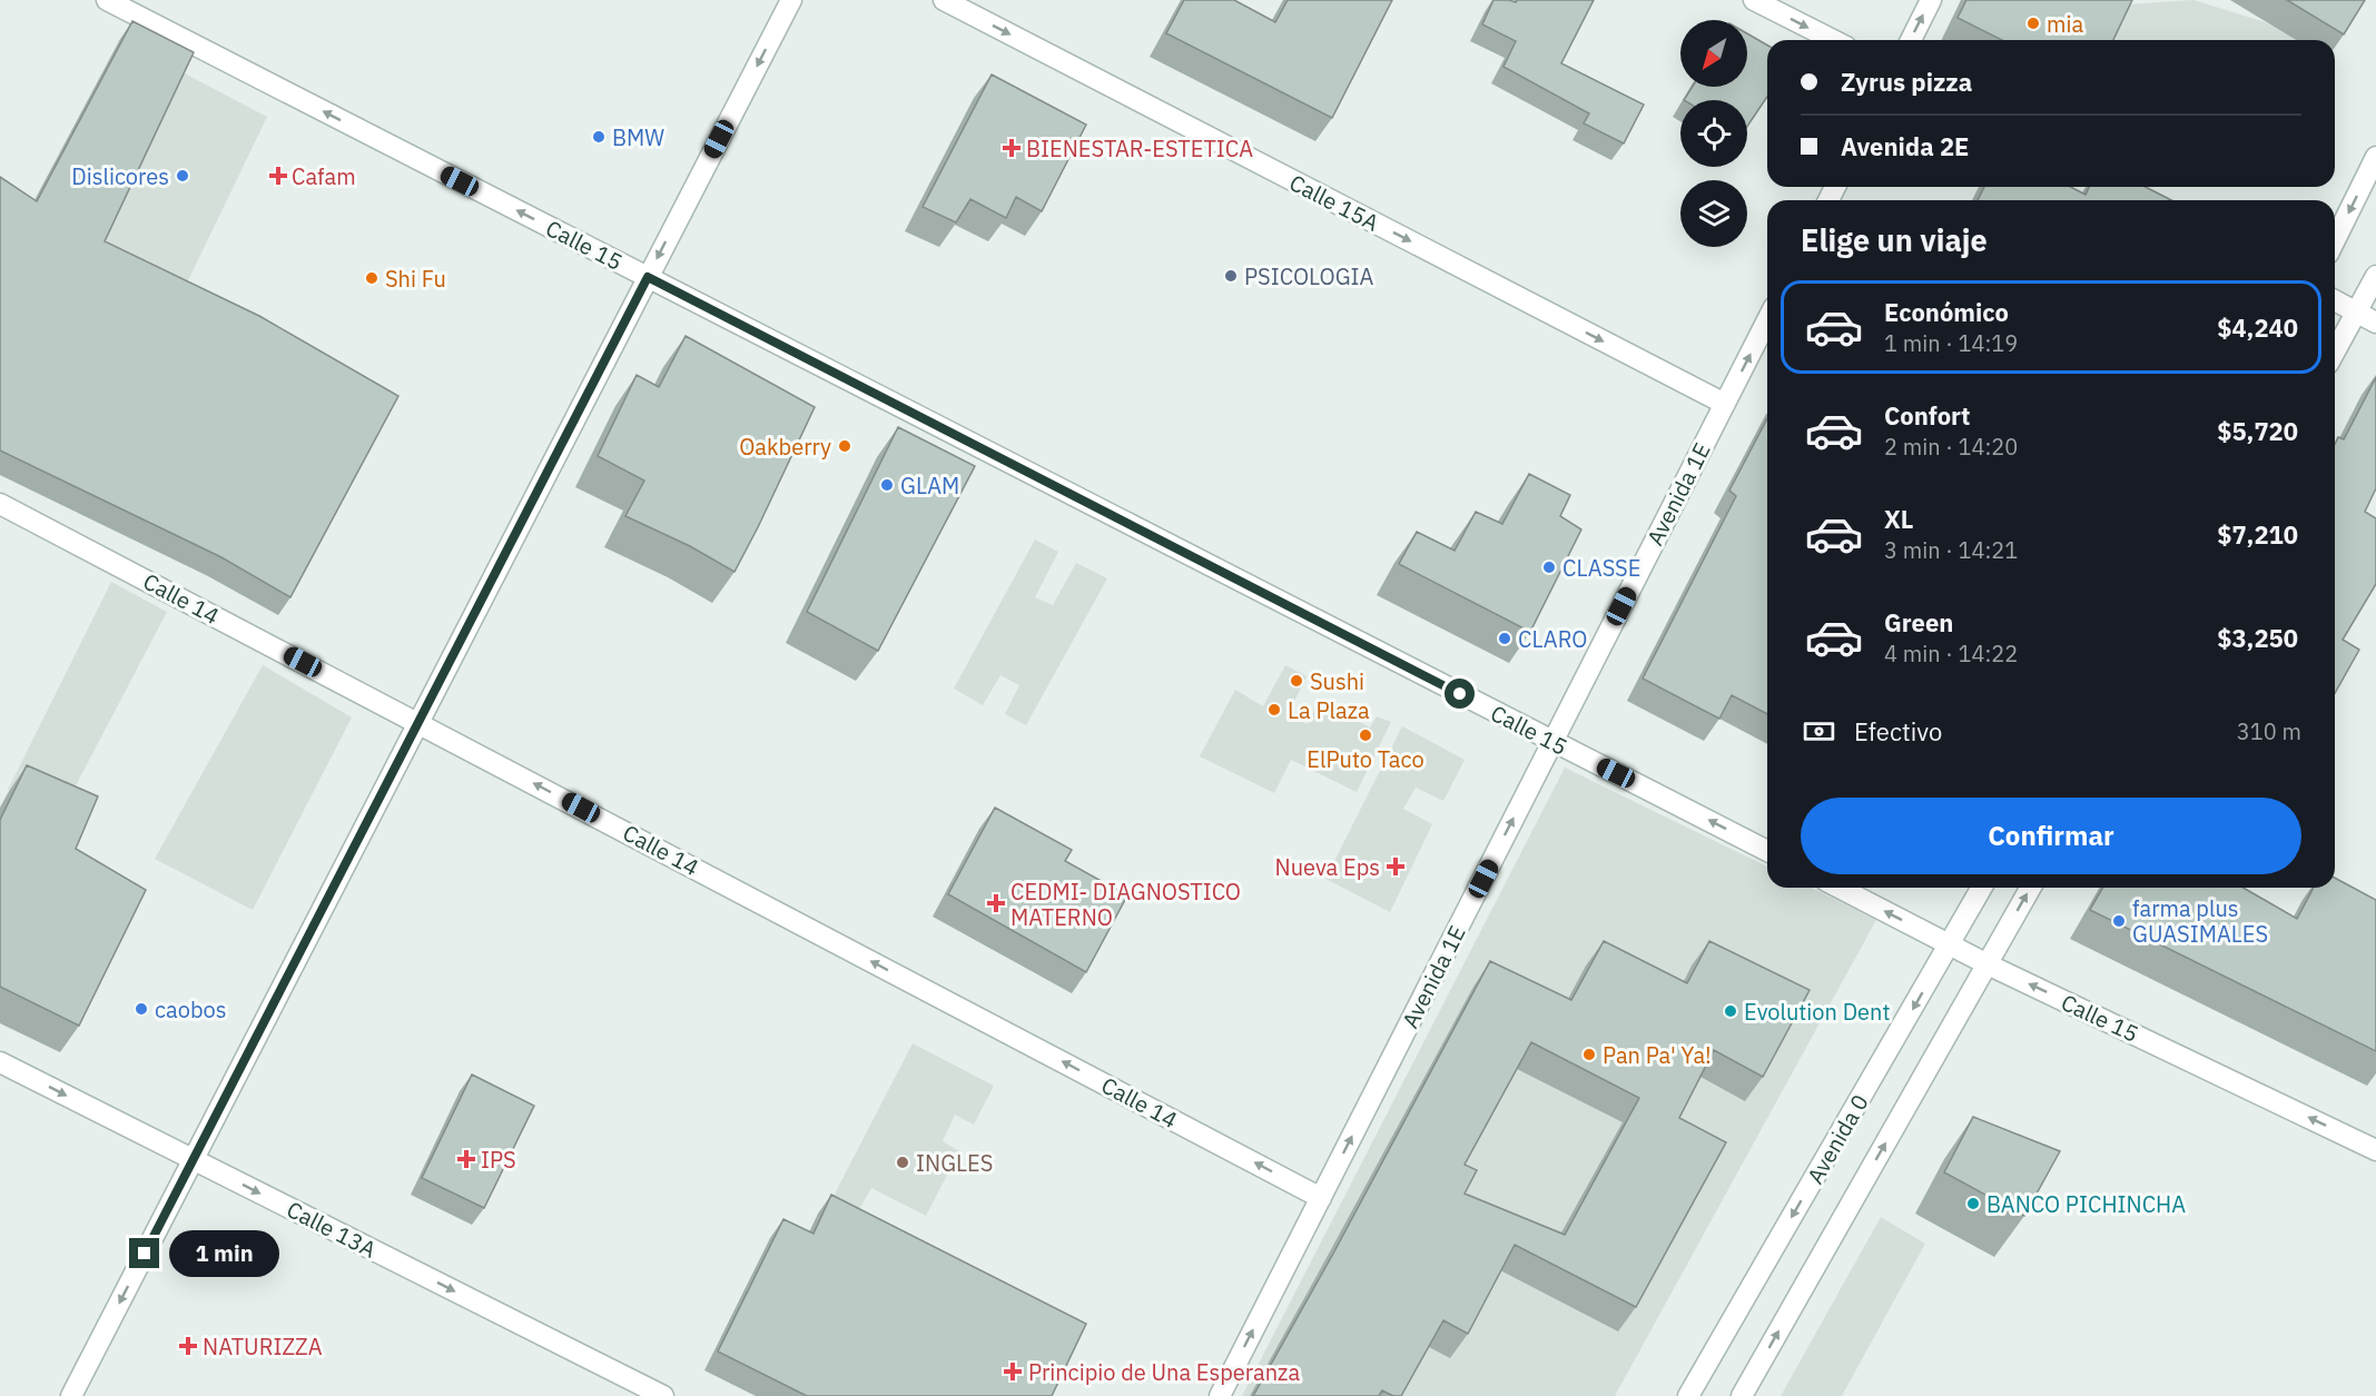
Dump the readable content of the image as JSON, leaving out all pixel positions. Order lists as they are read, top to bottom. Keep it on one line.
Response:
{"streets":{"street":["Calle 15A","Calle 15","Avenida 1E","Calle 14","Avenida 0","Calle 13A"]},"crossings":[["Calle 15A","Avenida 1E"],["Calle 15","Avenida 1E"],["Calle 15","Avenida 0"],["Avenida 1E","Calle 14"]],"one_way":["Calle 15A","Calle 15","Avenida 1E","Calle 14","Calle 13A"],"places":{"other":["mia","BMW","Dislicores","PSICOLOGIA","Shi Fu","Oakberry","GLAM","CLASSE","CLARO","Sushi","La Plaza","ElPuto Taco","farma plus GUASIMALES","caobos","Evolution Dent","Pan Pa' Ya!","INGLES","BANCO PICHINCHA"],"health":["BIENESTAR-ESTETICA","Cafam","Nueva Eps","CEDMI- DIAGNOSTICO MATERNO","IPS","NATURIZZA","Principio de Una Esperanza"]},"north":"bottom left","page":{"banner":["Zyrus pizza","Avenida 2E"],"heading":"Elige un viaje","list":[{"name":"Económico","note":"1 min · 14:19","value":"$4,240"},{"name":"Confort","note":"2 min · 14:20","value":"$5,720"},{"name":"XL","note":"3 min · 14:21","value":"$7,210"},{"name":"Green","note":"4 min · 14:22","value":"$3,250"}],"pay":["Efectivo","310 m"],"buttons":"Confirmar","bubble":"1 min"}}
